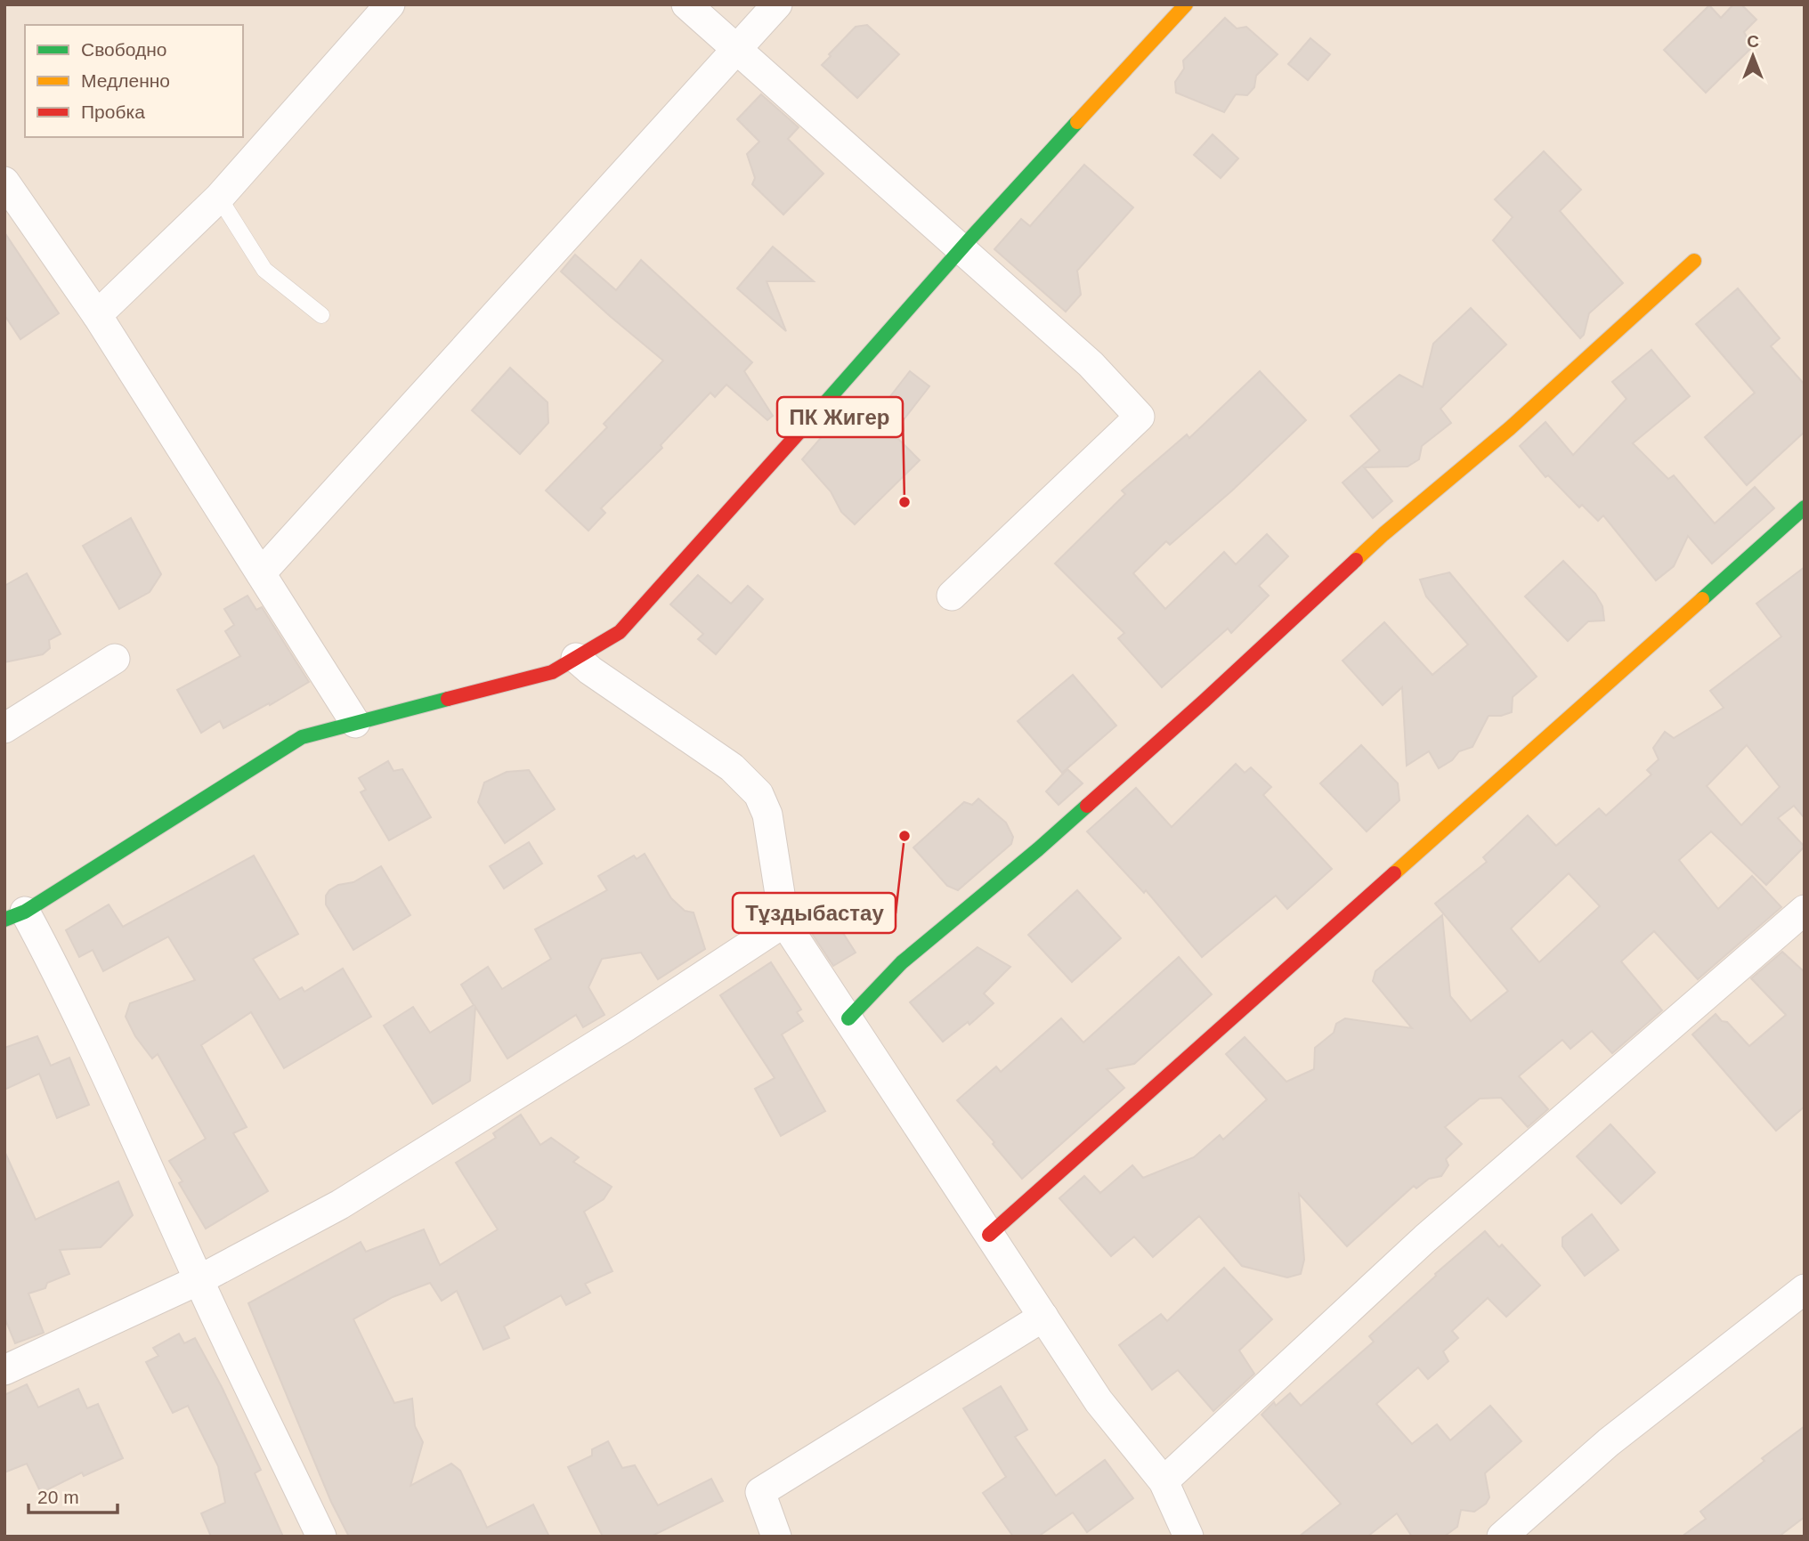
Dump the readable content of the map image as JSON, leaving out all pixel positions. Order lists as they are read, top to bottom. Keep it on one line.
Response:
{"places":["ПК Жигер","Тұздыбастау"],"legend":["Свободно","Медленно","Пробка"],"scale_bar":"20 m","north":"top"}
